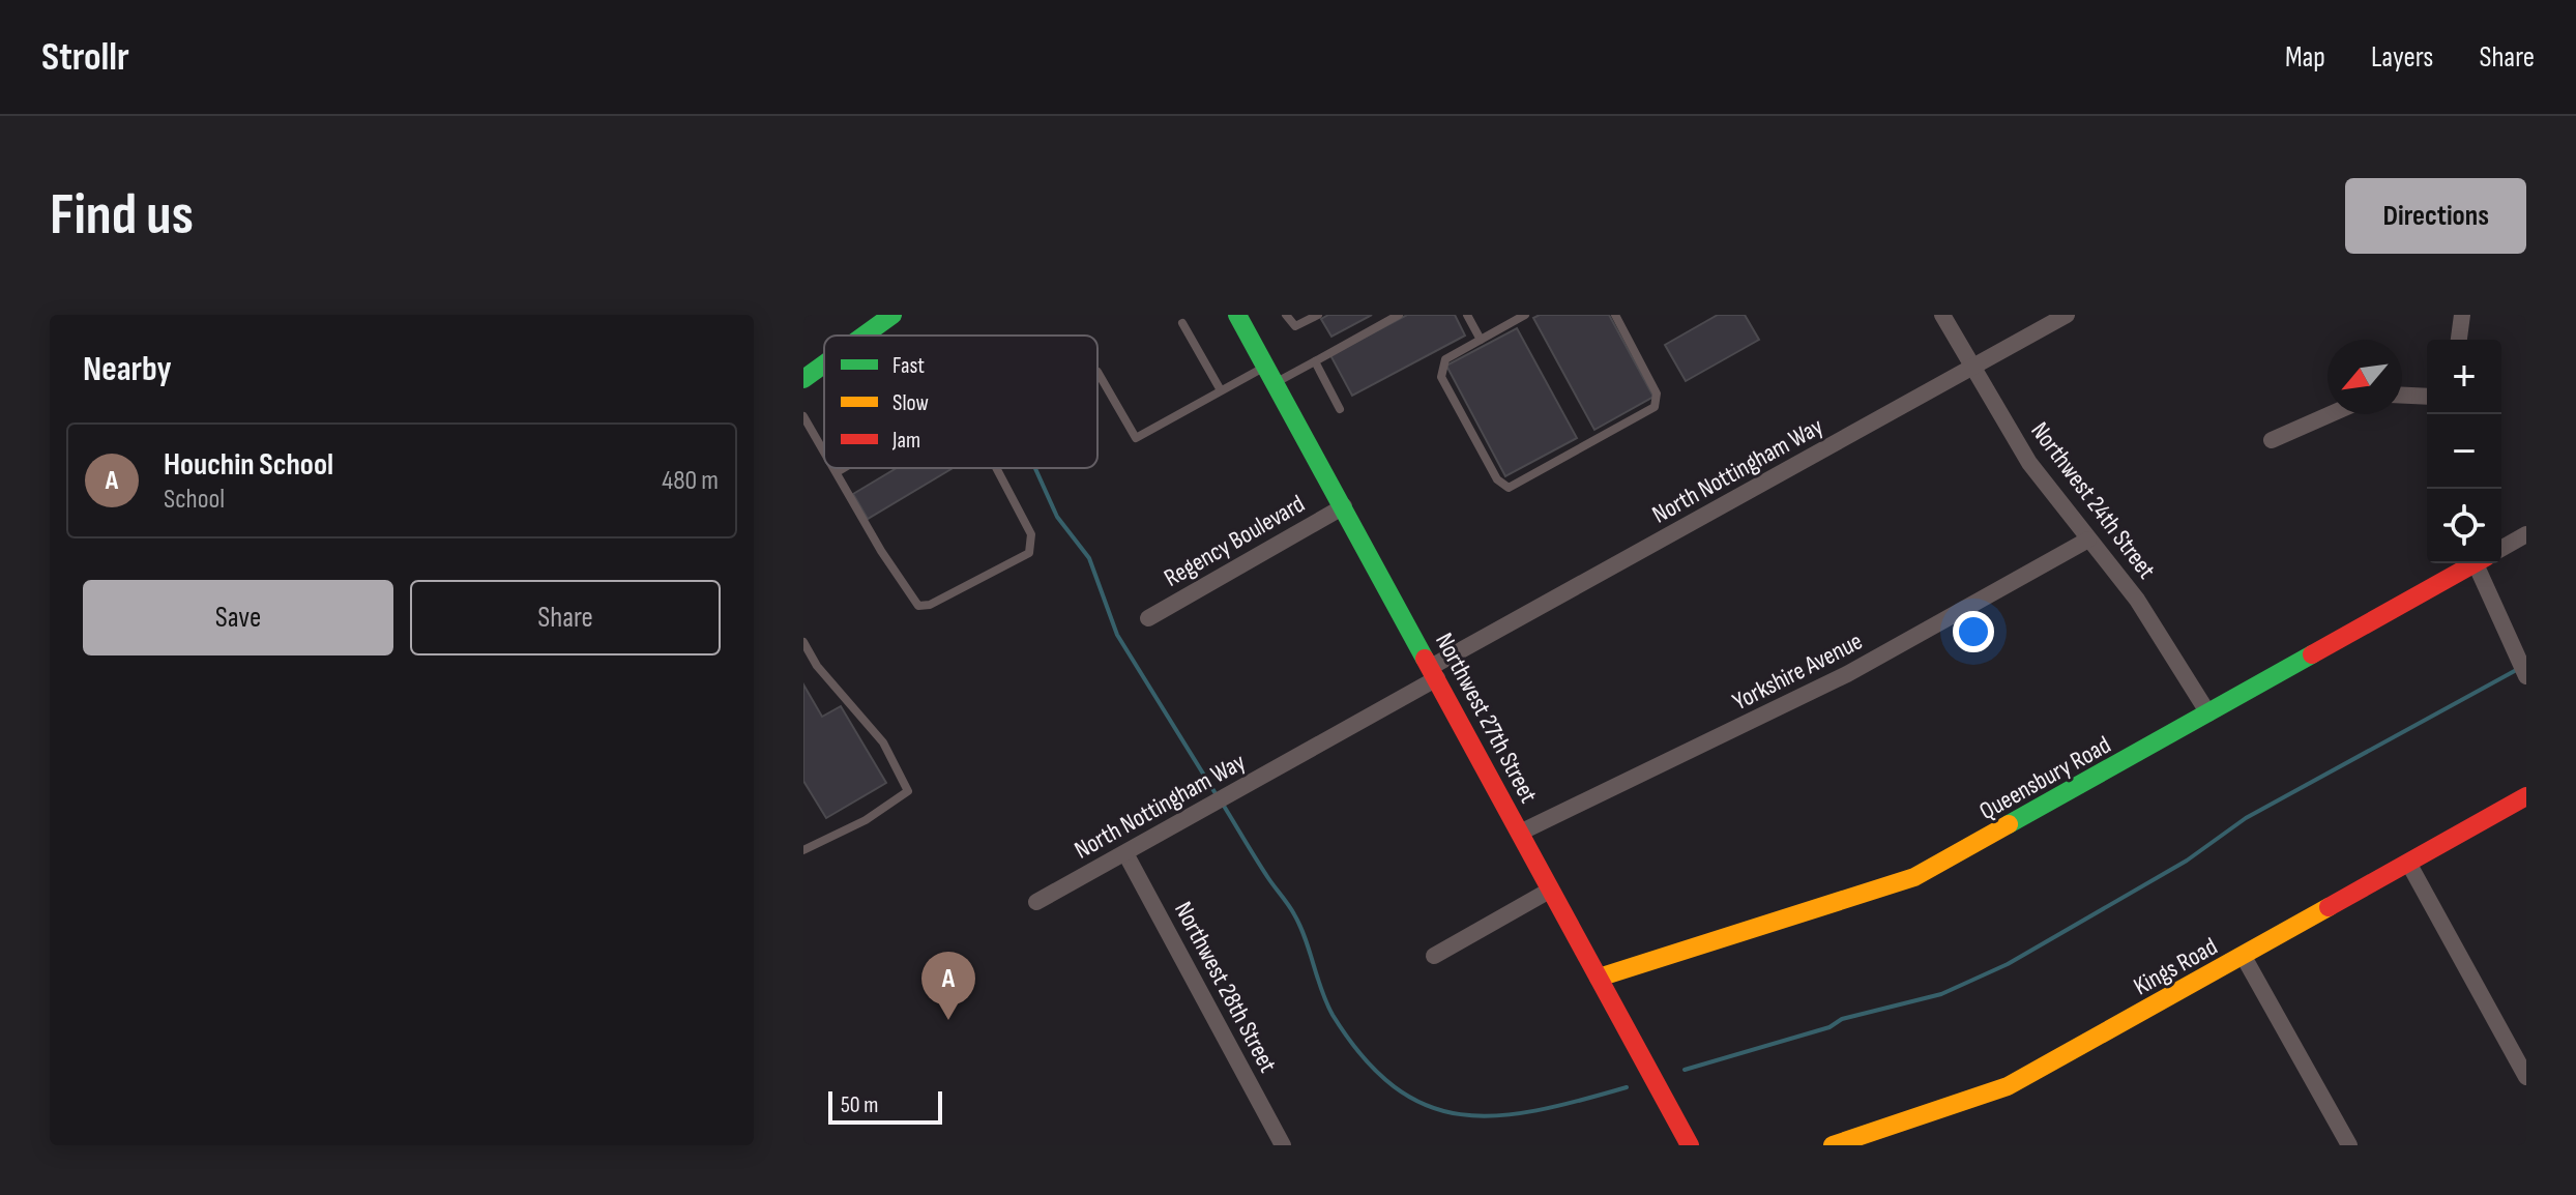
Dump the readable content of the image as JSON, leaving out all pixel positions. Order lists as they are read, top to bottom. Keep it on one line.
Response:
{"streets":{"street":["North Nottingham Way","Northwest 24th Street","Regency Boulevard","Yorkshire Avenue","Northwest 27th Street","Queensbury Road","Kings Road","Northwest 28th Street"]},"crossings":[["North Nottingham Way","Northwest 24th Street"],["North Nottingham Way","Northwest 27th Street"],["North Nottingham Way","Northwest 28th Street"],["Northwest 24th Street","Yorkshire Avenue"],["Northwest 24th Street","Queensbury Road"],["Regency Boulevard","Northwest 27th Street"],["Yorkshire Avenue","Northwest 27th Street"],["Northwest 27th Street","Queensbury Road"]],"legend":["Fast","Slow","Jam"],"scale_bar":"50 m","north":"bottom left","page":{"header":"Strollr","nav":["Map","Layers","Share"],"buttons":["Directions",["Save","Share"]],"title":"Find us","heading":"Nearby","map_buttons":["+","−"],"list":[{"mark":"A","name":"Houchin School","note":"School","value":"480 m"}],"pins":"A","scale":"50 m"}}
